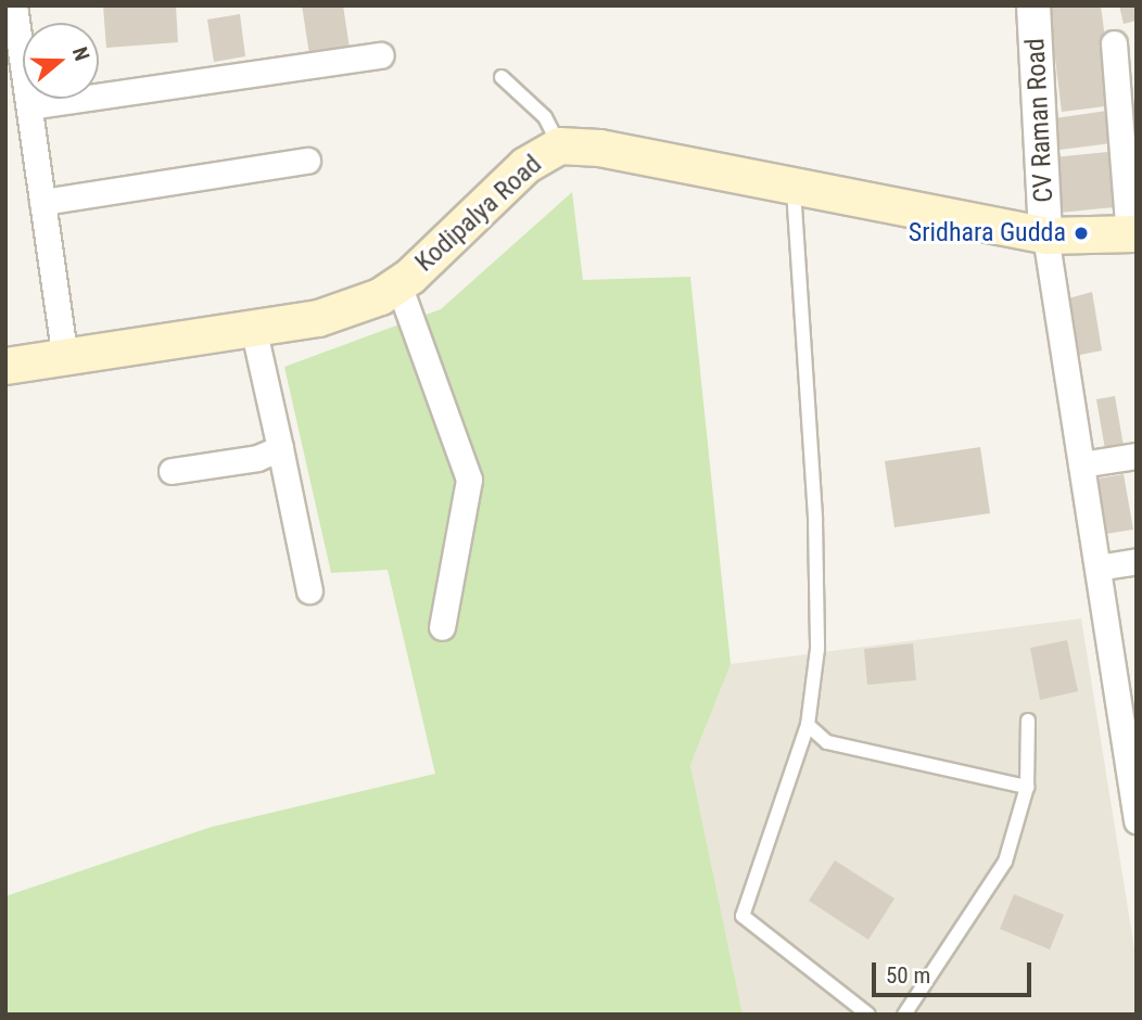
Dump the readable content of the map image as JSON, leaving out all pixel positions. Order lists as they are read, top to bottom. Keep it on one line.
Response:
{"streets":{"main road":["Kodipalya Road"],"street":["CV Raman Road"]},"crossings":[["CV Raman Road","Kodipalya Road"]],"places":["Sridhara Gudda"],"scale_bar":"50 m","north":"right"}
